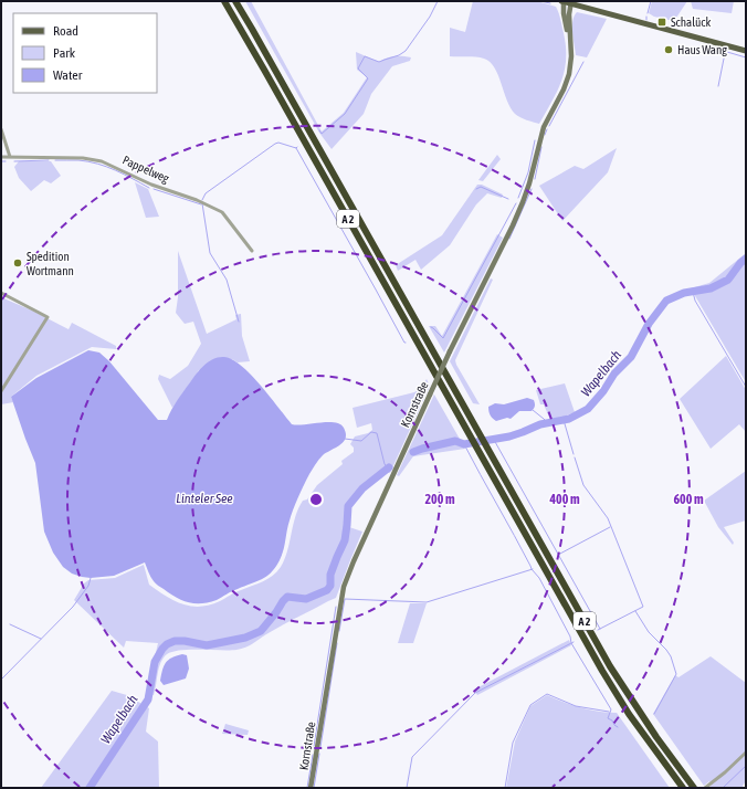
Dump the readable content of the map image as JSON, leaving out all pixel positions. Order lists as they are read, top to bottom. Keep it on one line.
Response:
{"streets":{"highway":["A 2"],"street":["Pappelweg","Kornstraße"]},"water":["Wapelbach","Linteler See"],"places":{"transit":["Schalück"],"other":["Haus Wang","Spedition Wortmann"]},"legend":["Road","Park","Water"],"rings":["200 m","400 m","600 m"]}
